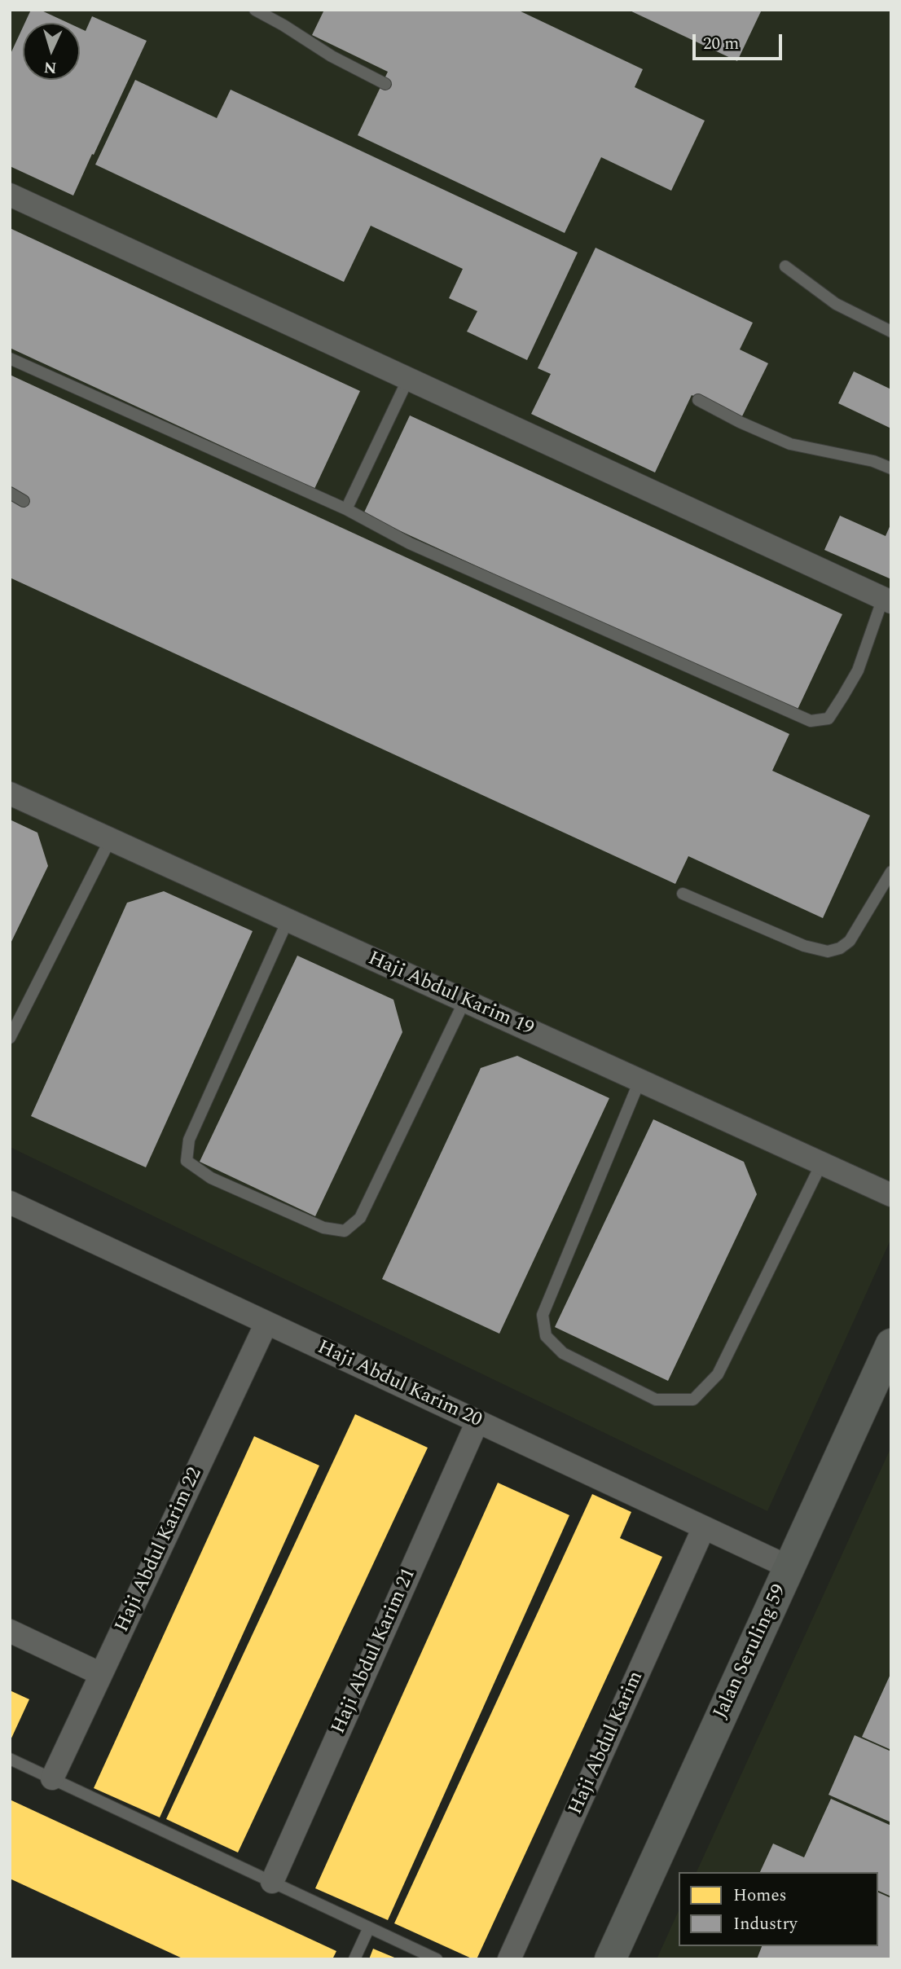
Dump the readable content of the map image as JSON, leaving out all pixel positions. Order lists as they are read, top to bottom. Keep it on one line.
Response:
{"streets":{"main road":["Jalan Seruling 59"],"street":["Haji Abdul Karim 19","Haji Abdul Karim 20","Haji Abdul Karim 22","Haji Abdul Karim 21","Haji Abdul Karim"]},"crossings":[["Haji Abdul Karim 20","Haji Abdul Karim 22"],["Haji Abdul Karim 20","Haji Abdul Karim 21"],["Haji Abdul Karim 20","Jalan Seruling 59"],["Haji Abdul Karim 20","Haji Abdul Karim"]],"legend":["Homes","Industry"],"scale_bar":"20 m","north":"bottom"}
